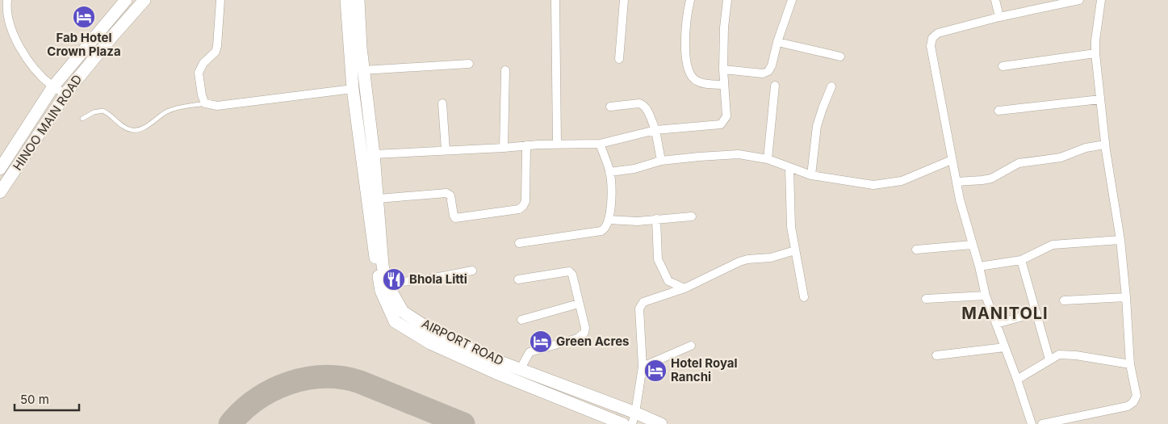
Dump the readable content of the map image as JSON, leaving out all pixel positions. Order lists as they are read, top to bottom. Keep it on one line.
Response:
{"streets":{"street":["HINOO MAIN ROAD","AIRPORT ROAD"]},"districts":["MANITOLI"],"places":{"hotel":["Fab Hotel Crown Plaza","Green Acres","Hotel Royal Ranchi"],"restaurant":["Bhola Litti"]},"scale_bar":"50 m"}
